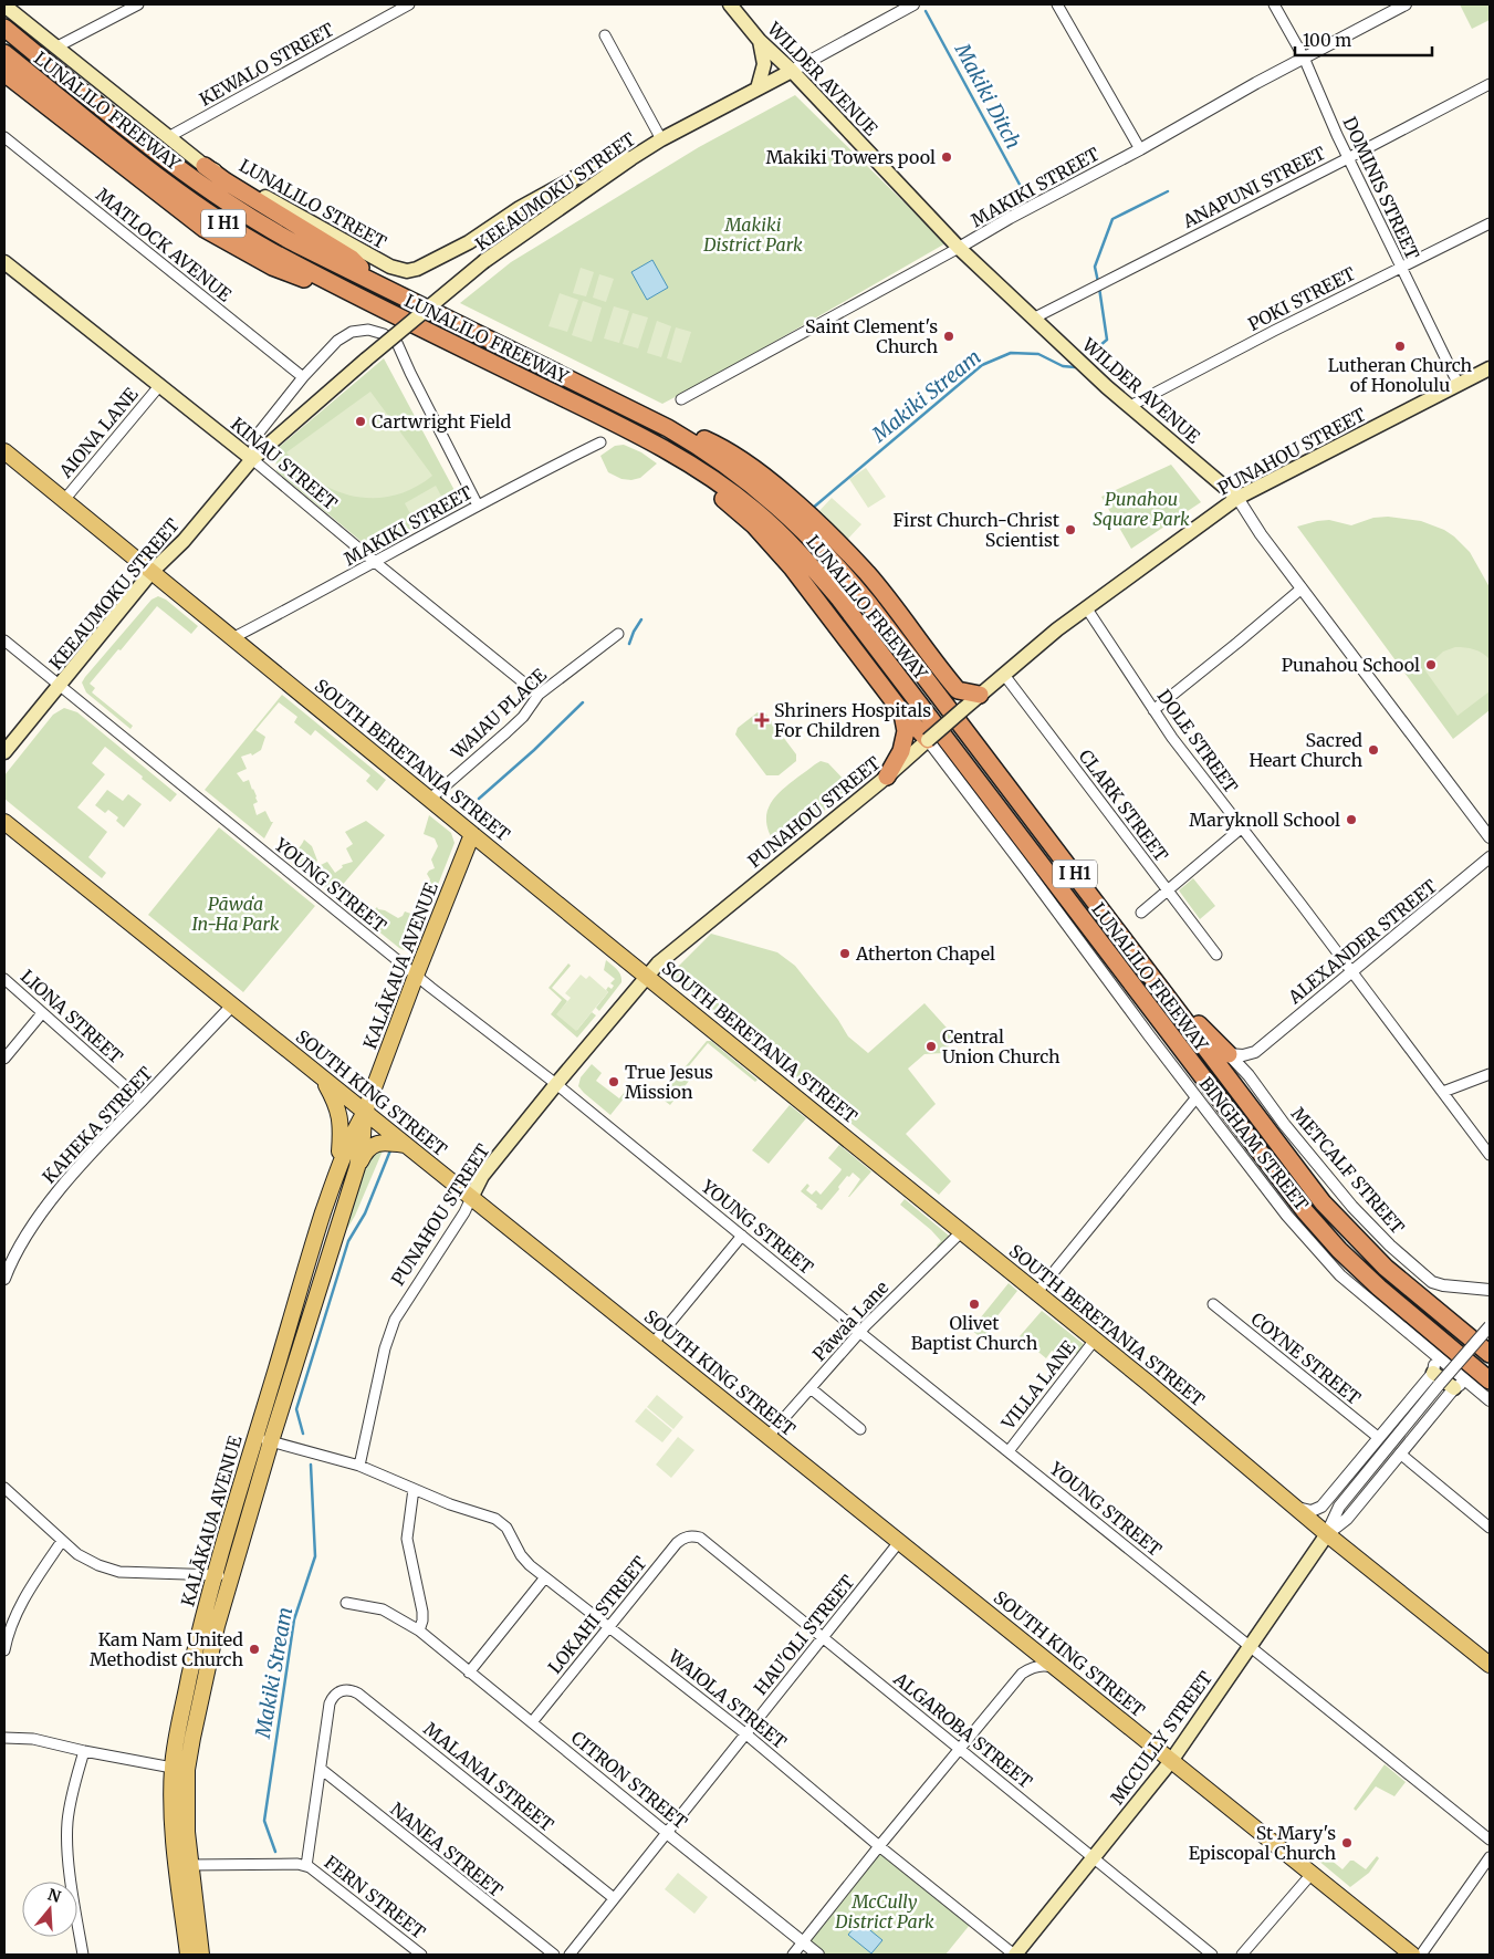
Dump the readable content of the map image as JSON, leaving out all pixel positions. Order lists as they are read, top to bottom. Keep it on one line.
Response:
{"streets":{"highway":["LUNALILO FREEWAY","I H1"],"main road":["WILDER AVENUE","KEEAUMOKU STREET","LUNALILO STREET","PUNAHOU STREET","KINAU STREET","SOUTH BERETANIA STREET","KALĀKAUA AVENUE","SOUTH KING STREET","MCCULLY STREET"],"street":["KEWALO STREET","MAKIKI STREET","ANAPUNI STREET","DOMINIS STREET","MATLOCK AVENUE","POKI STREET","AIONA LANE","WAIAU PLACE","DOLE STREET","CLARK STREET","YOUNG STREET","ALEXANDER STREET","LIONA STREET","KAHEKA STREET","BINGHAM STREET","METCALF STREET","Pāwaʻa Lane","COYNE STREET","VILLA LANE","LOKAHI STREET","HAU'OLI STREET","WAIOLA STREET","ALGAROBA STREET","MALANAI STREET","CITRON STREET","NANEA STREET","FERN STREET"]},"crossings":[["KEWALO STREET","LUNALILO STREET"],["WILDER AVENUE","MAKIKI STREET"],["WILDER AVENUE","ANAPUNI STREET"],["WILDER AVENUE","KEEAUMOKU STREET"],["WILDER AVENUE","POKI STREET"],["WILDER AVENUE","PUNAHOU STREET"],["MAKIKI STREET","DOMINIS STREET"],["MAKIKI STREET","KEEAUMOKU STREET"],["MAKIKI STREET","KINAU STREET"],["MAKIKI STREET","SOUTH BERETANIA STREET"],["ANAPUNI STREET","DOMINIS STREET"],["DOMINIS STREET","POKI STREET"],["DOMINIS STREET","PUNAHOU STREET"],["KEEAUMOKU STREET","LUNALILO STREET"],["KEEAUMOKU STREET","MATLOCK AVENUE"],["KEEAUMOKU STREET","KINAU STREET"],["KEEAUMOKU STREET","SOUTH BERETANIA STREET"],["KEEAUMOKU STREET","YOUNG STREET"],["AIONA LANE","KINAU STREET"],["AIONA LANE","SOUTH BERETANIA STREET"],["PUNAHOU STREET","DOLE STREET"],["PUNAHOU STREET","SOUTH BERETANIA STREET"],["PUNAHOU STREET","CLARK STREET"],["PUNAHOU STREET","YOUNG STREET"],["PUNAHOU STREET","SOUTH KING STREET"],["PUNAHOU STREET","BINGHAM STREET"],["PUNAHOU STREET","WAIOLA STREET"],["KINAU STREET","WAIAU PLACE"],["WAIAU PLACE","SOUTH BERETANIA STREET"],["DOLE STREET","ALEXANDER STREET"],["SOUTH BERETANIA STREET","KALĀKAUA AVENUE"],["SOUTH BERETANIA STREET","Pāwaʻa Lane"],["SOUTH BERETANIA STREET","VILLA LANE"],["SOUTH BERETANIA STREET","MCCULLY STREET"],["YOUNG STREET","KALĀKAUA AVENUE"],["YOUNG STREET","Pāwaʻa Lane"],["YOUNG STREET","VILLA LANE"],["YOUNG STREET","MCCULLY STREET"],["KALĀKAUA AVENUE","SOUTH KING STREET"],["KALĀKAUA AVENUE","WAIOLA STREET"],["KALĀKAUA AVENUE","FERN STREET"],["LIONA STREET","KAHEKA STREET"],["SOUTH KING STREET","KAHEKA STREET"],["SOUTH KING STREET","Pāwaʻa Lane"],["SOUTH KING STREET","HAU'OLI STREET"],["SOUTH KING STREET","MCCULLY STREET"],["BINGHAM STREET","MCCULLY STREET"],["COYNE STREET","MCCULLY STREET"],["LOKAHI STREET","WAIOLA STREET"],["LOKAHI STREET","ALGAROBA STREET"],["LOKAHI STREET","CITRON STREET"],["HAU'OLI STREET","WAIOLA STREET"],["HAU'OLI STREET","ALGAROBA STREET"],["HAU'OLI STREET","MALANAI STREET"],["HAU'OLI STREET","CITRON STREET"],["WAIOLA STREET","MCCULLY STREET"],["ALGAROBA STREET","MCCULLY STREET"],["MALANAI STREET","NANEA STREET"]],"water":["Makiki Ditch","Makiki Stream"],"parks":["Makiki District Park","Punahou Square Park","Pāwaʻa In-Ha Park","McCully District Park"],"places":{"other":["Makiki Towers pool","Saint Clement's Church","Lutheran Church of Honolulu","Cartwright Field","First Church-Christ Scientist","Punahou School","Sacred Heart Church","Maryknoll School","Atherton Chapel","Central Union Church","True Jesus Mission","Olivet Baptist Church","Kam Nam United Methodist Church","St Mary's Episcopal Church"],"health":["Shriners Hospitals For Children"]},"scale_bar":"100 m","north":"top"}
